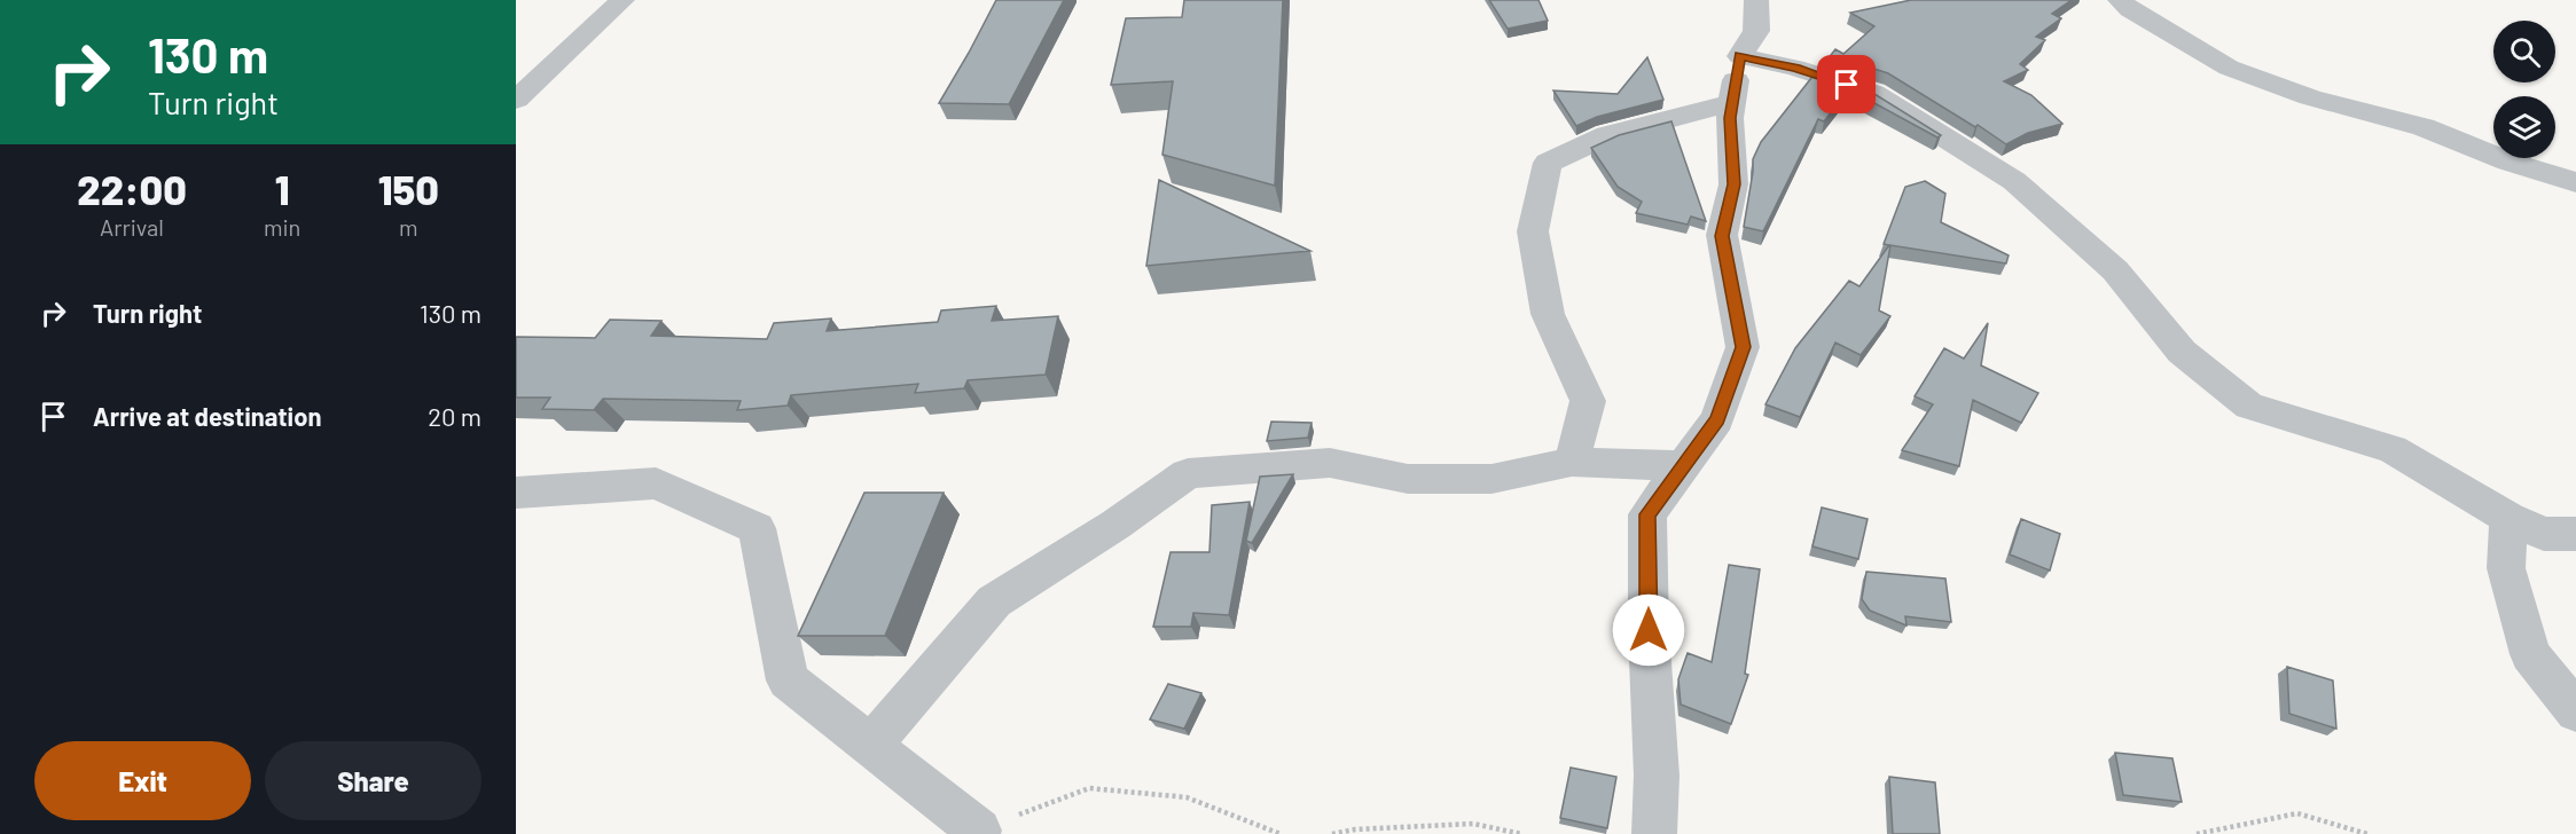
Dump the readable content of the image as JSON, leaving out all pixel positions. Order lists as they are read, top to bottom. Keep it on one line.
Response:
{"page":{"turn":["130 m","Turn right"],"eta":["22:00","Arrival","1","min","150","m"],"list":[{"name":"Turn right","value":"130 m"},{"name":"Arrive at destination","value":"20 m"}],"buttons":["Exit","Share"]}}
